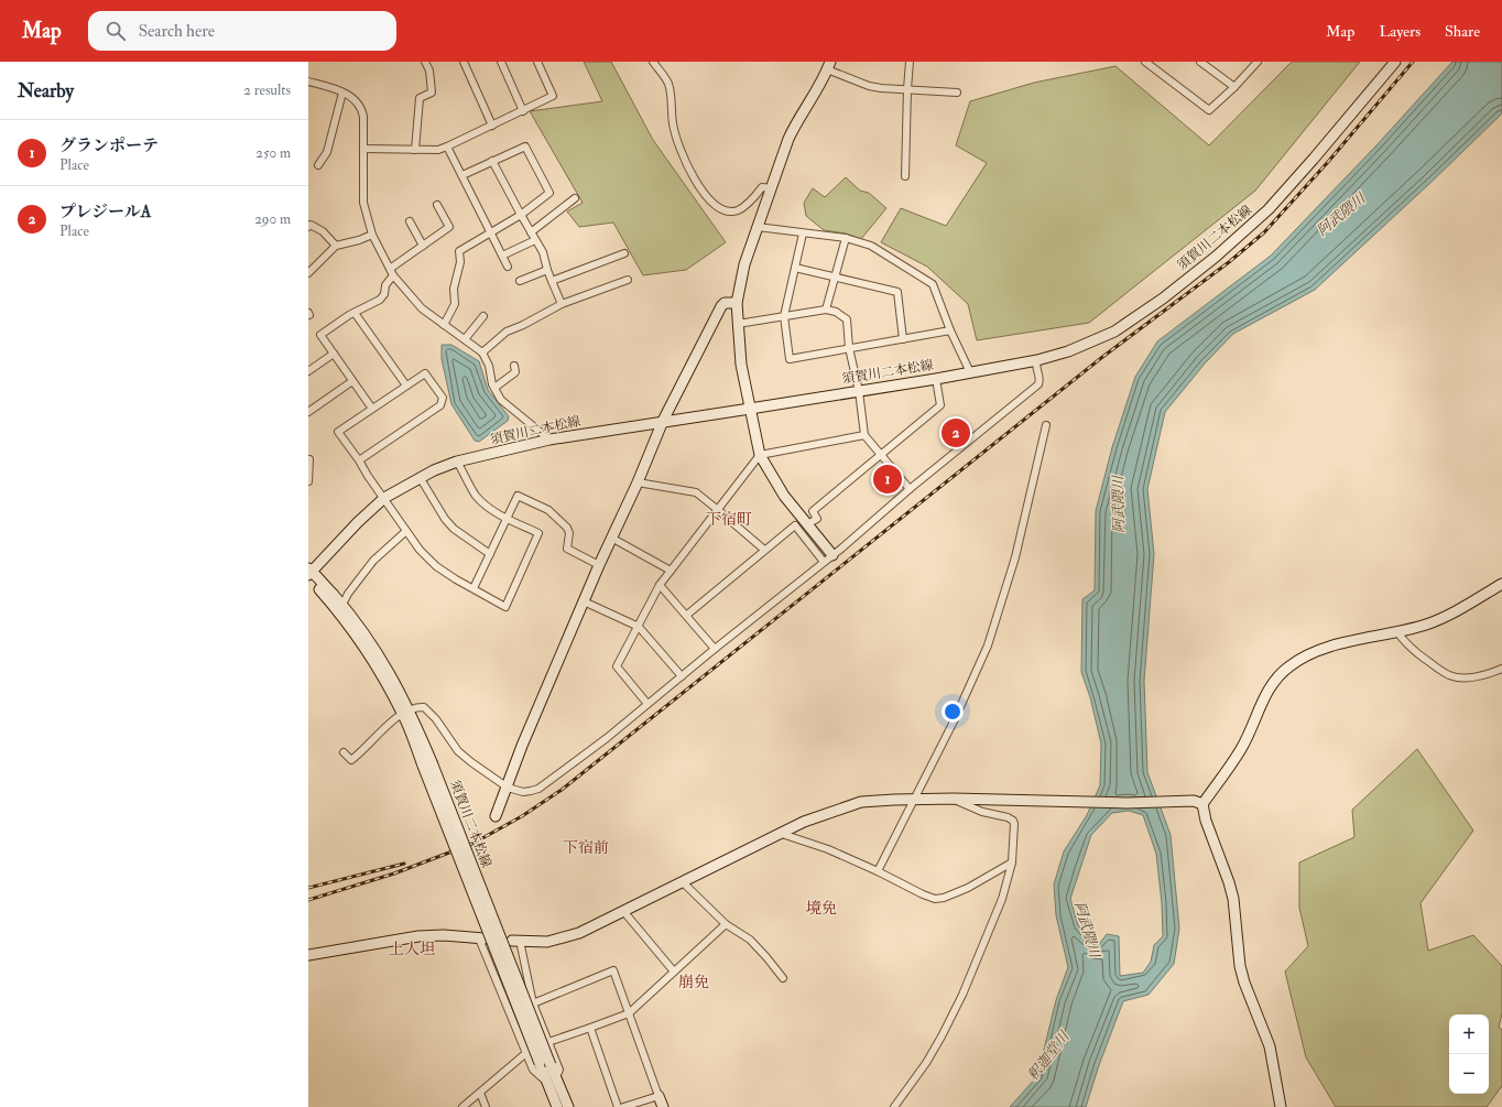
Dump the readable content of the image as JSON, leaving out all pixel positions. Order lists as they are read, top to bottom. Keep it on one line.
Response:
{"streets":{"street":["須賀川二本松線"]},"districts":["下宿町","下宿前","境免","上人坦","崩免"],"water":["阿武隈川","釈迦堂川"],"page":{"header":"Map","search":"Search here","nav":["Map","Layers","Share"],"heading":["Nearby","2 results"],"list":[{"mark":"1","name":"グランポーテ","note":"Place","value":"250 m"},{"mark":"2","name":"プレジールA","note":"Place","value":"290 m"}],"pins":["2","1"],"map_buttons":["+","−"]}}
